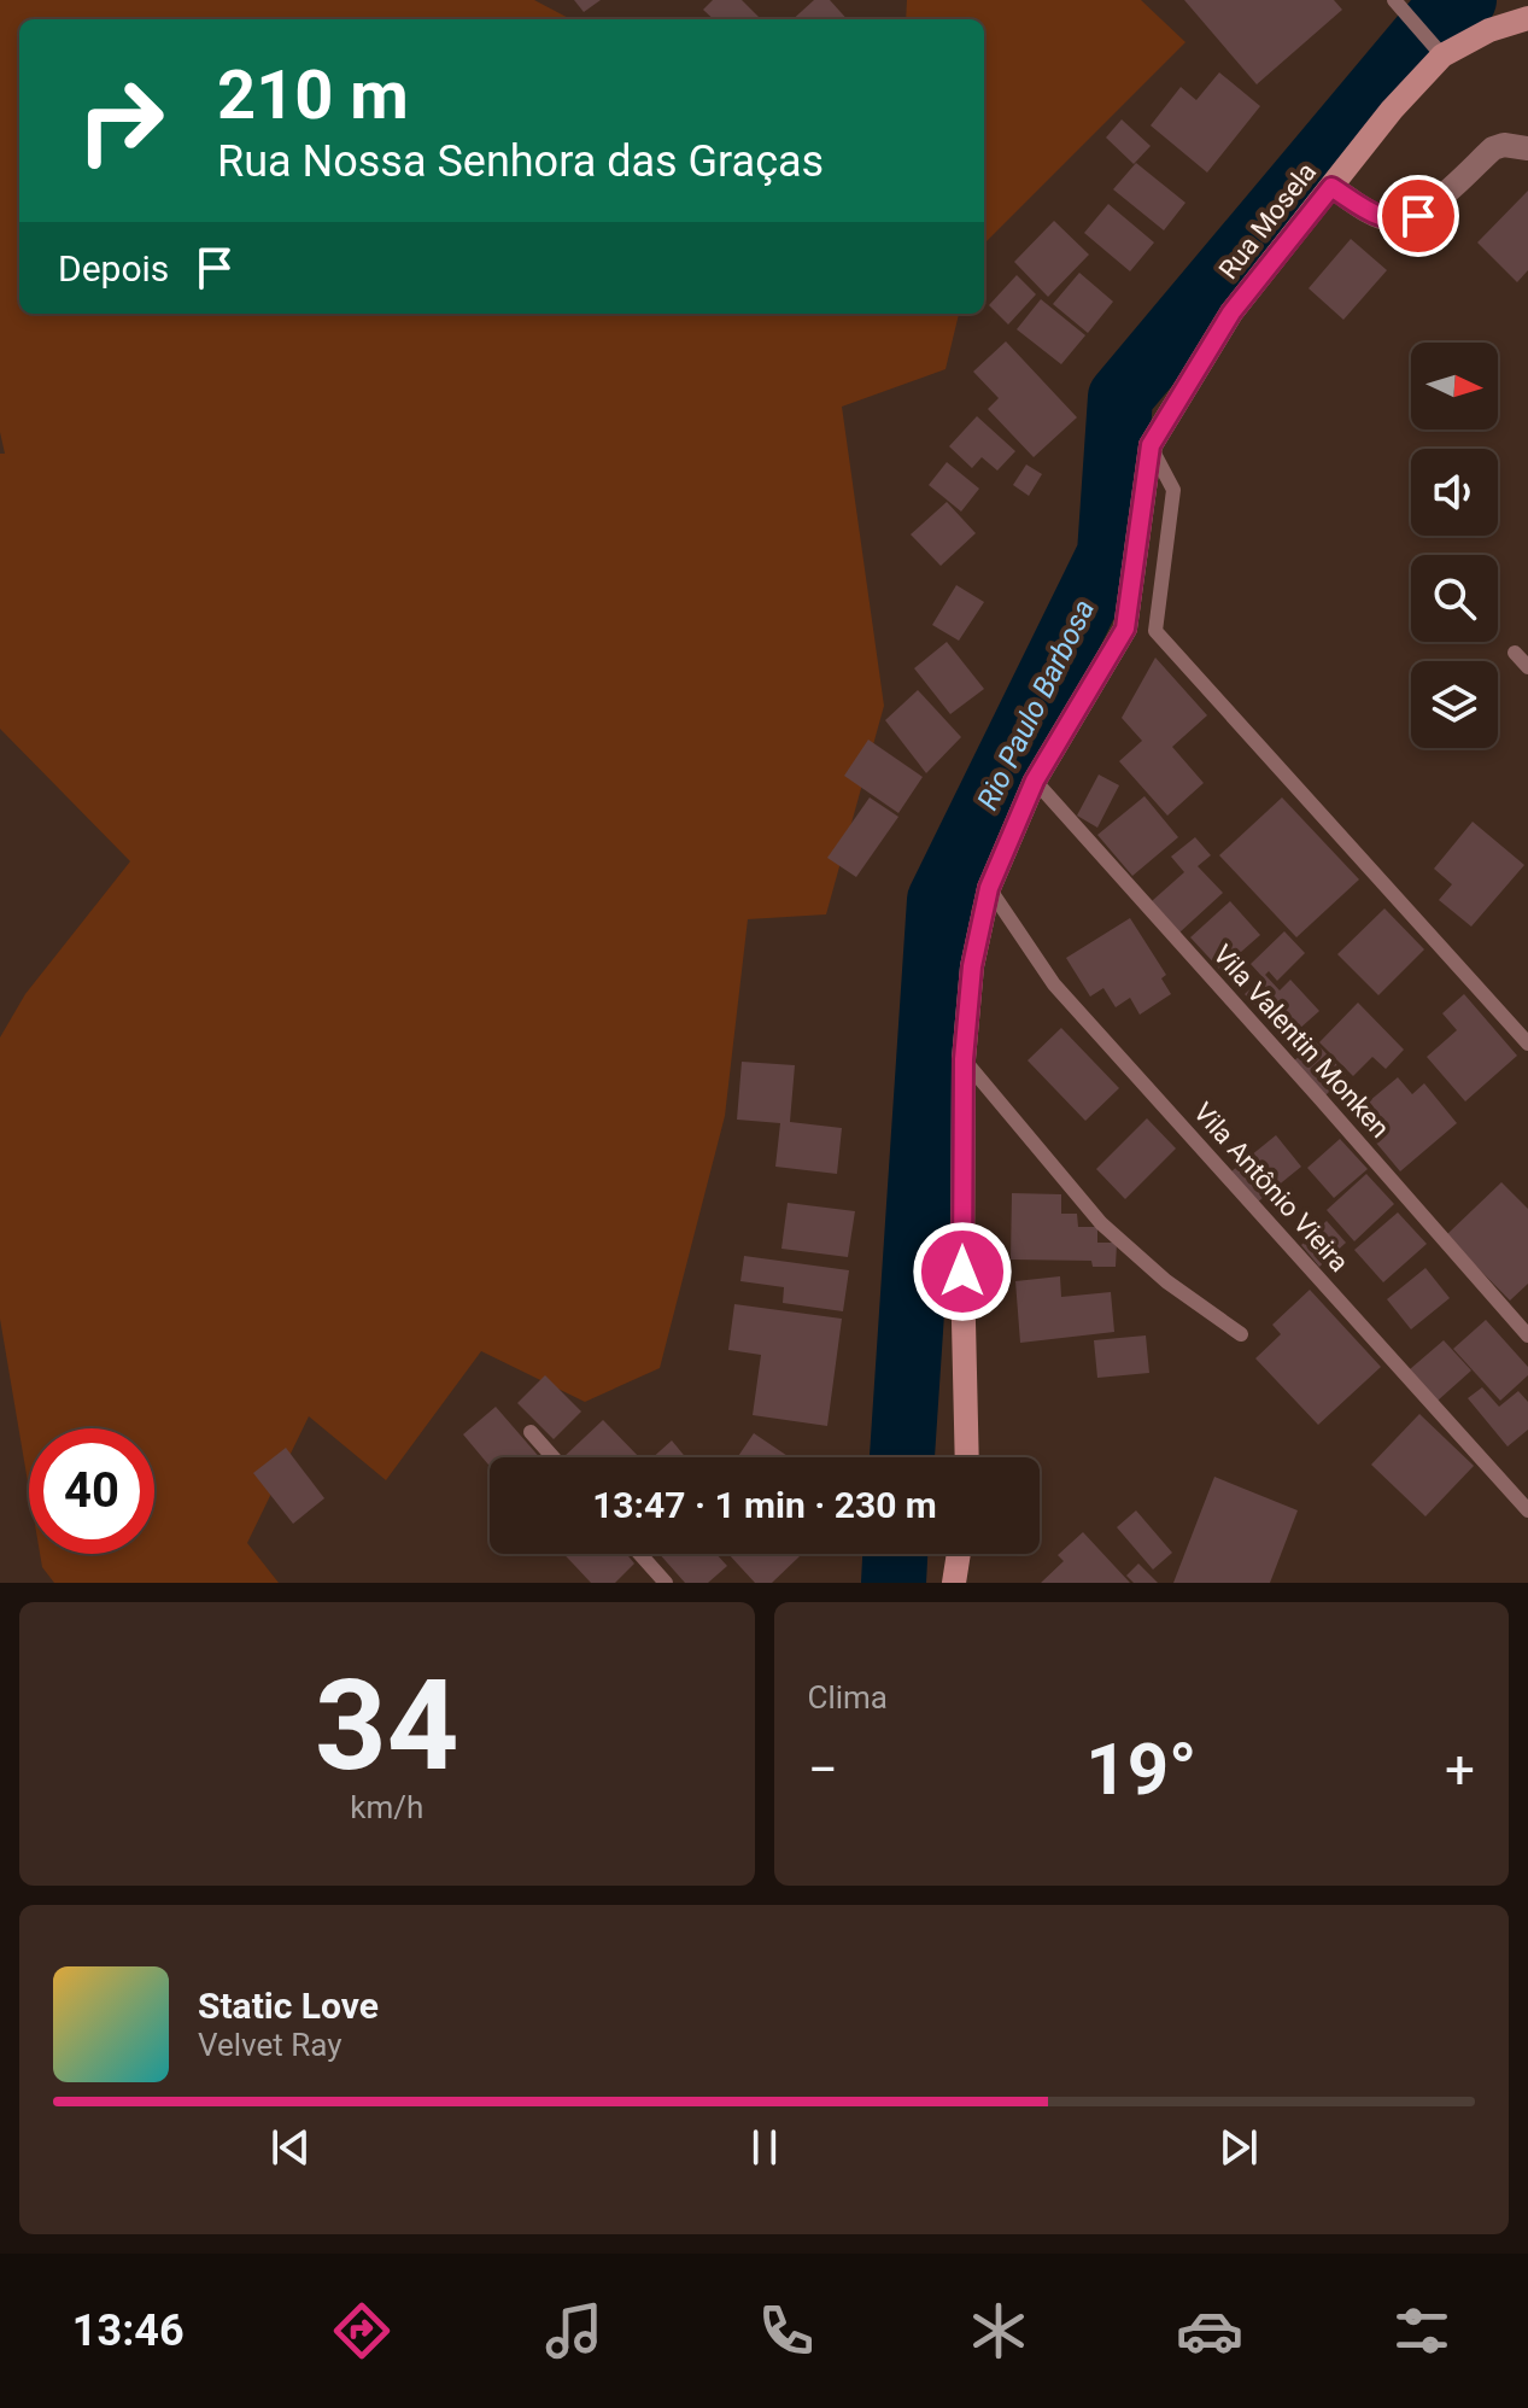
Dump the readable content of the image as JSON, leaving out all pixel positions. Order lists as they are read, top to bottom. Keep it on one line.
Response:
{"streets":{"street":["Rua Mosela"],"lane":["Vila Valentin Monken","Vila Antônio Vieira"]},"crossings":[["Rua Mosela","Vila Valentin Monken"],["Rua Mosela","Vila Antônio Vieira"]],"water":["Rio Paulo Barbosa"],"north":"right","page":{"turn":["210 m","Rua Nossa Senhora das Graças"],"then":"Depois","limit":"40","trip":"13:47 · 1 min · 230 m","tile":[["34","km/h"],"Clima"],"heat":["−","19°","+"],"song":["Static Love","Velvet Ray"],"tabs":"13:46"}}
